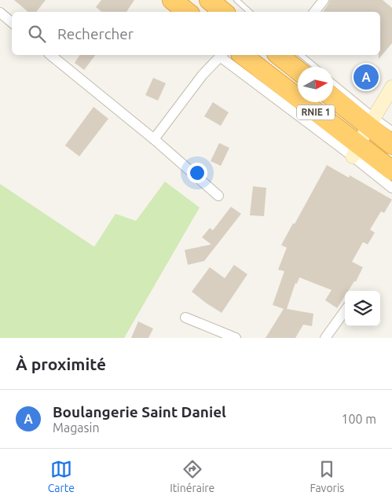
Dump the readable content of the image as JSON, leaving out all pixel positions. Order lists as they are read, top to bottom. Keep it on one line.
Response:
{"streets":{"highway":["RNIE 1"]},"north":"right","page":{"search":"Rechercher","pins":"A","heading":"À proximité","list":[{"mark":"A","name":"Boulangerie Saint Daniel","note":"Magasin","value":"100 m"}],"nav":["Carte","Itinéraire","Favoris"]}}
